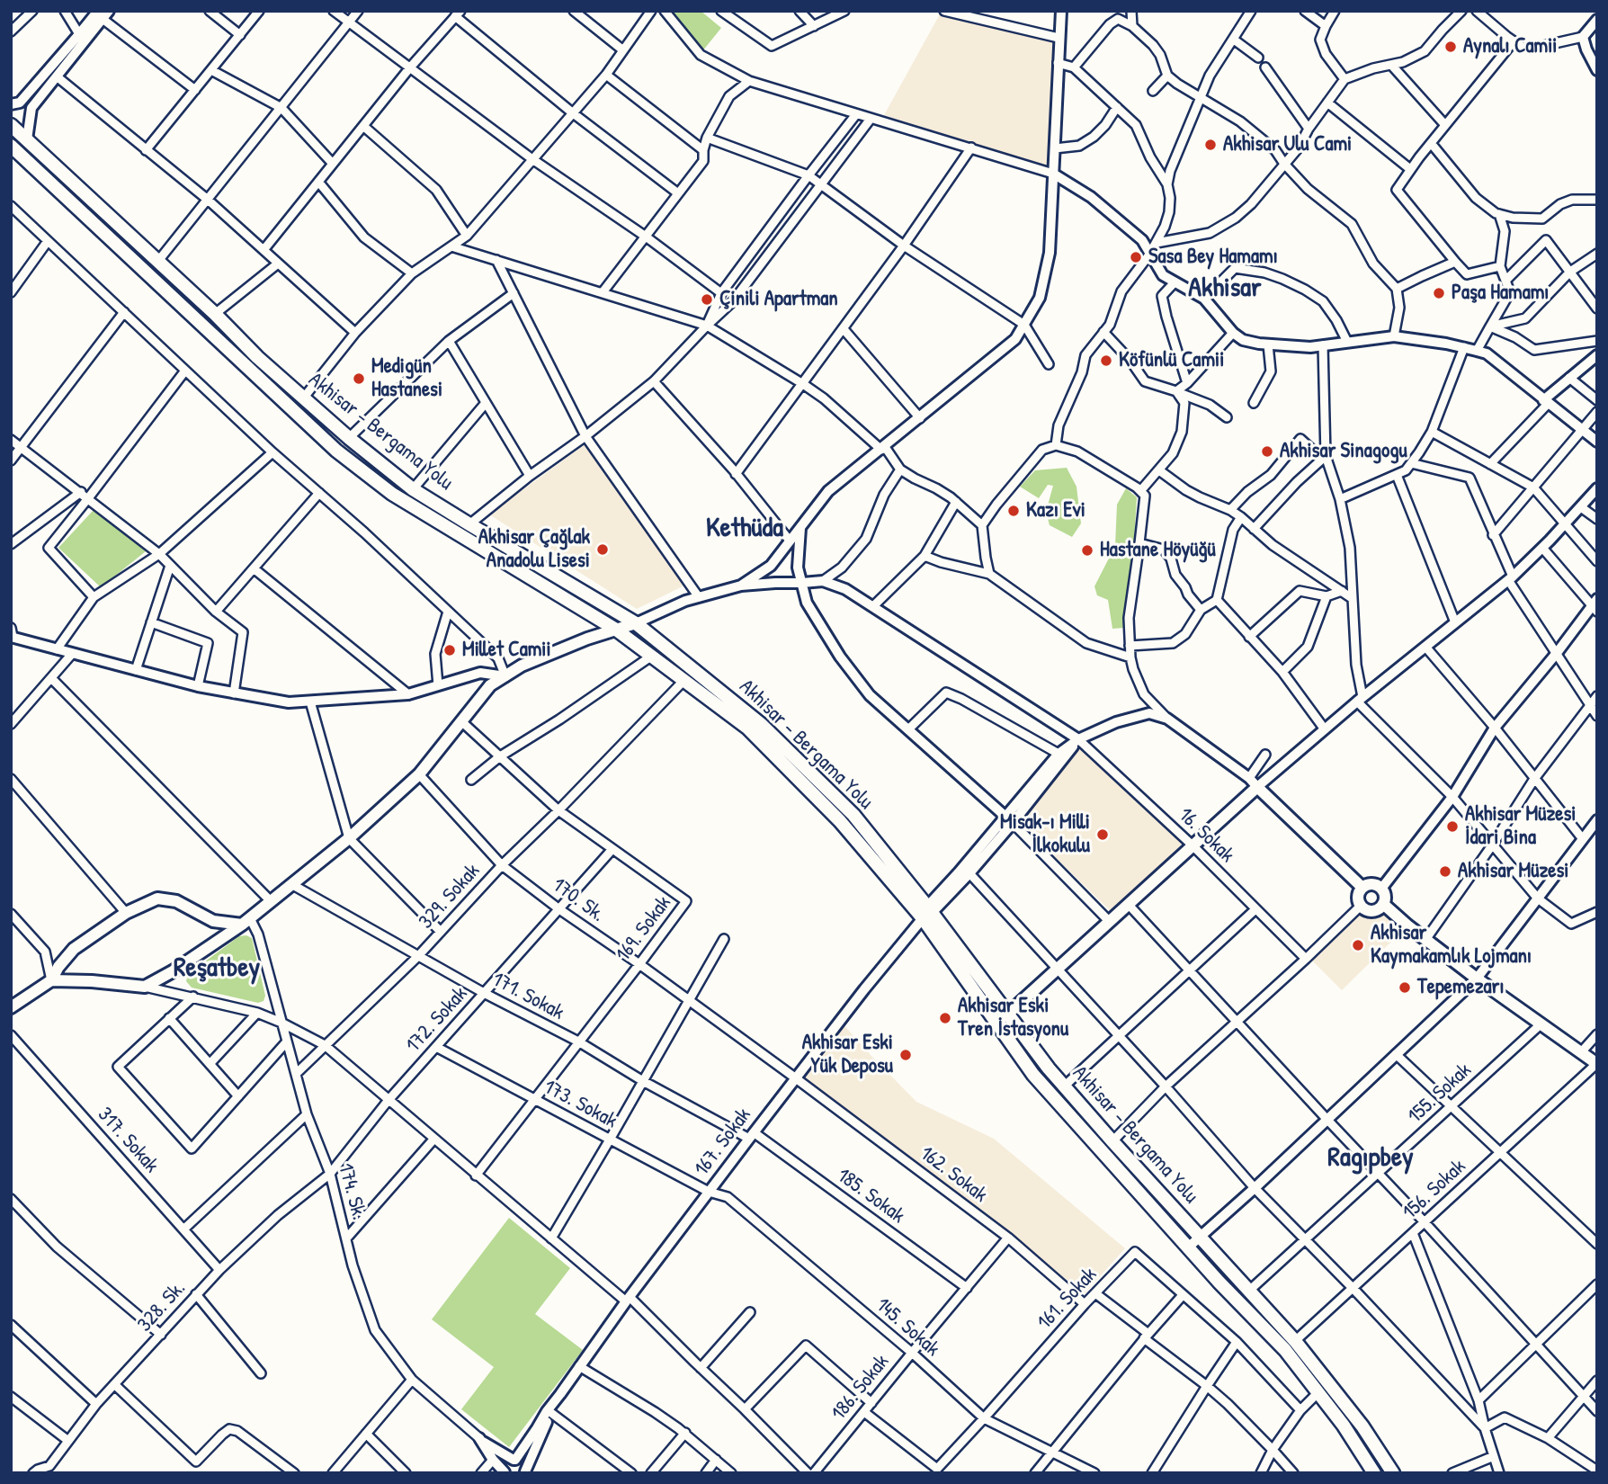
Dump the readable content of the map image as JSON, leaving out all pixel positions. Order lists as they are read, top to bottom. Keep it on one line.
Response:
{"streets":{"main road":["Akhisar - Bergama Yolu"],"street":["16. Sokak","329. Sokak","170. Sk.","169. Sokak","171. Sokak","172. Sokak","155. Sokak","173. Sokak","317. Sokak","167. Sokak","162. Sokak","156. Sokak","174. Sk.","185. Sokak","161. Sokak","328. Sk.","145. Sokak","186. Sokak"]},"crossings":[["Akhisar - Bergama Yolu","329. Sokak"],["Akhisar - Bergama Yolu","155. Sokak"],["Akhisar - Bergama Yolu","167. Sokak"],["Akhisar - Bergama Yolu","156. Sokak"],["329. Sokak","170. Sk."],["329. Sokak","169. Sokak"],["329. Sokak","171. Sokak"],["329. Sokak","174. Sk."],["170. Sk.","169. Sokak"],["170. Sk.","172. Sokak"],["170. Sk.","167. Sokak"],["170. Sk.","162. Sokak"],["169. Sokak","171. Sokak"],["169. Sokak","172. Sokak"],["169. Sokak","173. Sokak"],["171. Sokak","172. Sokak"],["171. Sokak","167. Sokak"],["171. Sokak","185. Sokak"],["172. Sokak","173. Sokak"],["172. Sokak","174. Sk."],["172. Sokak","328. Sk."],["173. Sokak","167. Sokak"],["173. Sokak","145. Sokak"],["317. Sokak","328. Sk."],["167. Sokak","162. Sokak"],["167. Sokak","185. Sokak"],["167. Sokak","145. Sokak"],["162. Sokak","161. Sokak"],["162. Sokak","186. Sokak"],["174. Sk.","328. Sk."],["185. Sokak","186. Sokak"],["161. Sokak","145. Sokak"],["161. Sokak","186. Sokak"],["145. Sokak","186. Sokak"]],"districts":["Akhisar","Kethüda","Reşatbey","Ragıpbey"],"places":["Aynalı Camii","Akhisar Ulu Cami","Sasa Bey Hamamı","Paşa Hamamı","Çinili Apartman","Köfünlü Camii","Medigün Hastanesi","Akhisar Sinagogu","Kazı Evi","Akhisar Çağlak Anadolu Lisesi","Hastane Höyüğü","Millet Camii","Akhisar Müzesi İdari Bina","Misak-ı Milli İlkokulu","Akhisar Müzesi","Akhisar Kaymakamlık Lojmanı","Tepemezarı","Akhisar Eski Tren İstasyonu","Akhisar Eski Yük Deposu"]}
